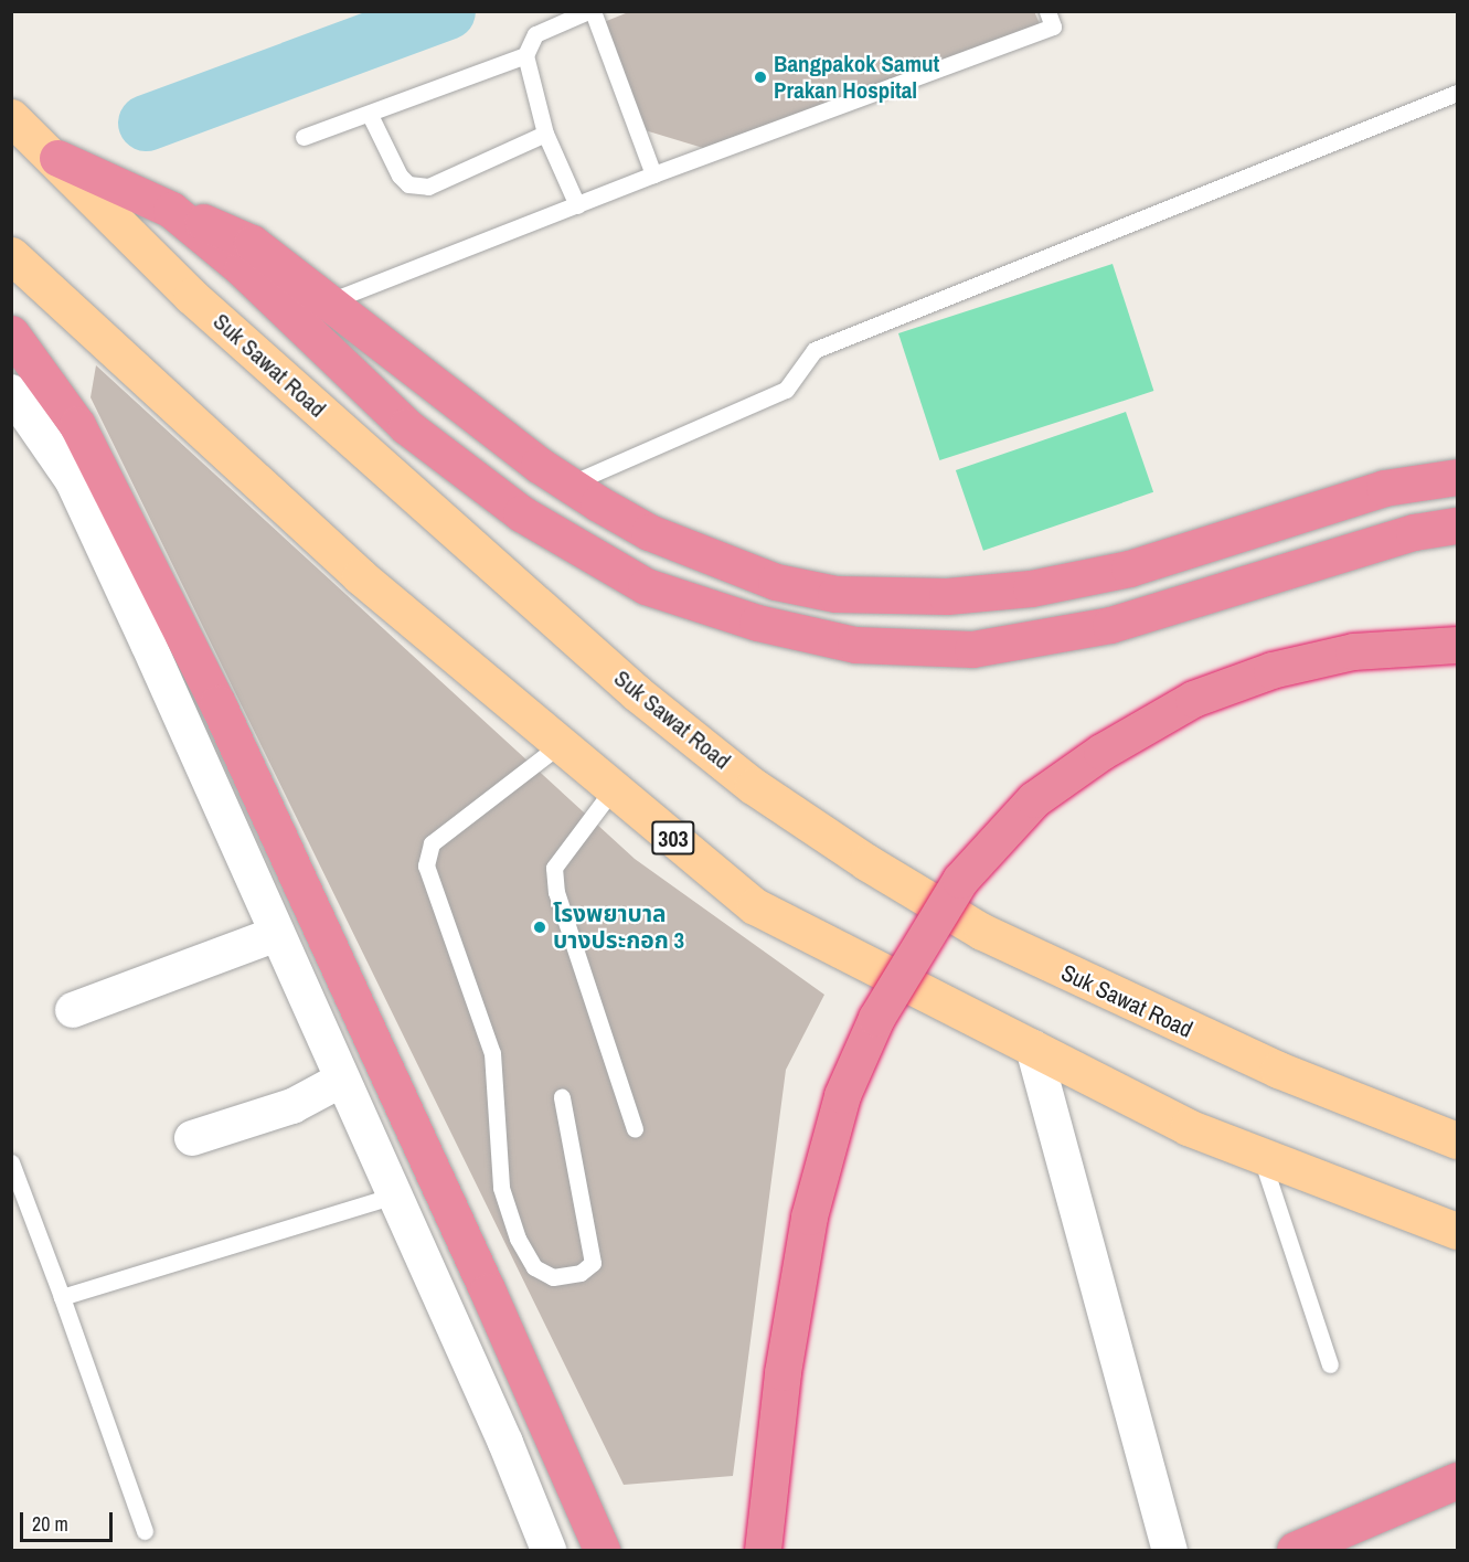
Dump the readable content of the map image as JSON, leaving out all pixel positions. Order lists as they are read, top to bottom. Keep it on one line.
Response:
{"streets":{"main road":["Suk Sawat Road","303"]},"places":["Bangpakok Samut Prakan Hospital","โรงพยาบาล บางประกอก 3"],"scale_bar":"20 m"}
